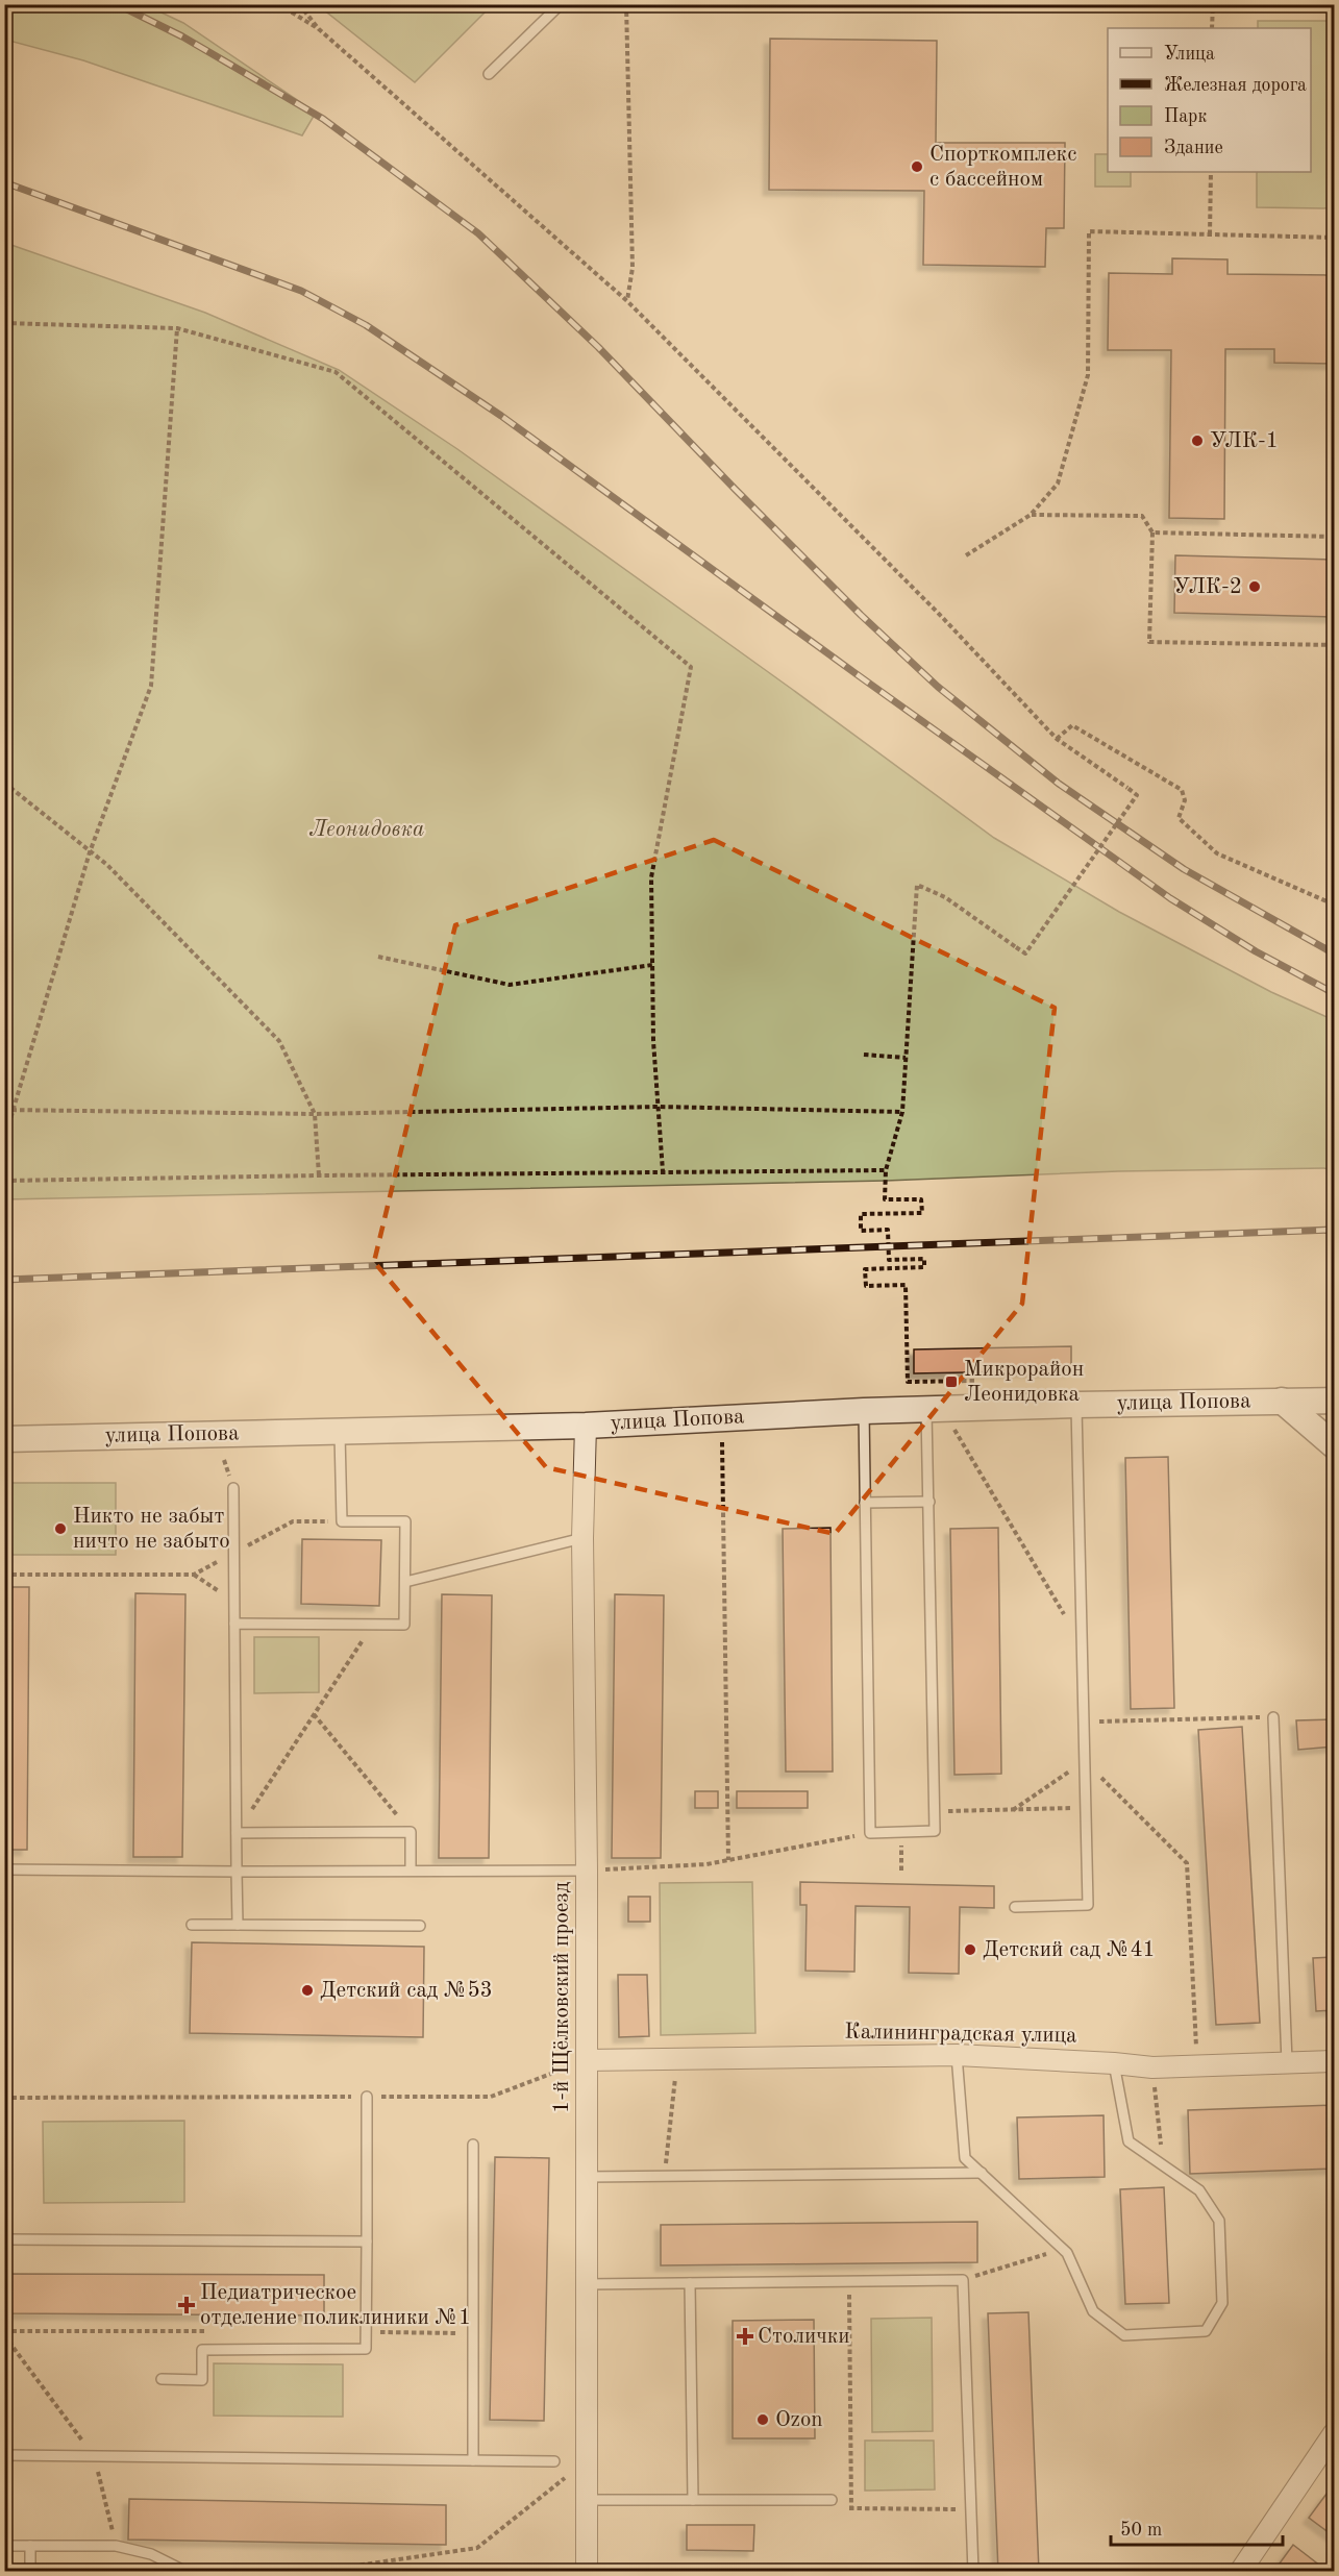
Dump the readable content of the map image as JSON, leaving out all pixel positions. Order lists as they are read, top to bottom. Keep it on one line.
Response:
{"streets":{"street":["улица Попова","1-й Щёлковский проезд","Калининградская улица"]},"crossings":[["улица Попова","1-й Щёлковский проезд"],["1-й Щёлковский проезд","Калининградская улица"]],"parks":["Леонидовка"],"places":{"other":["Спорткомплекс с бассейном","УЛК-1","УЛК-2","Никто не забыт ничто не забыто","Детский сад №41","Детский сад №53","Ozon"],"transit":["Микрорайон Леонидовка"],"health":["Педиатрическое отделение поликлиники №1","Столички"]},"legend":["Улица","Железная дорога","Парк","Здание"],"scale_bar":"50 m"}
